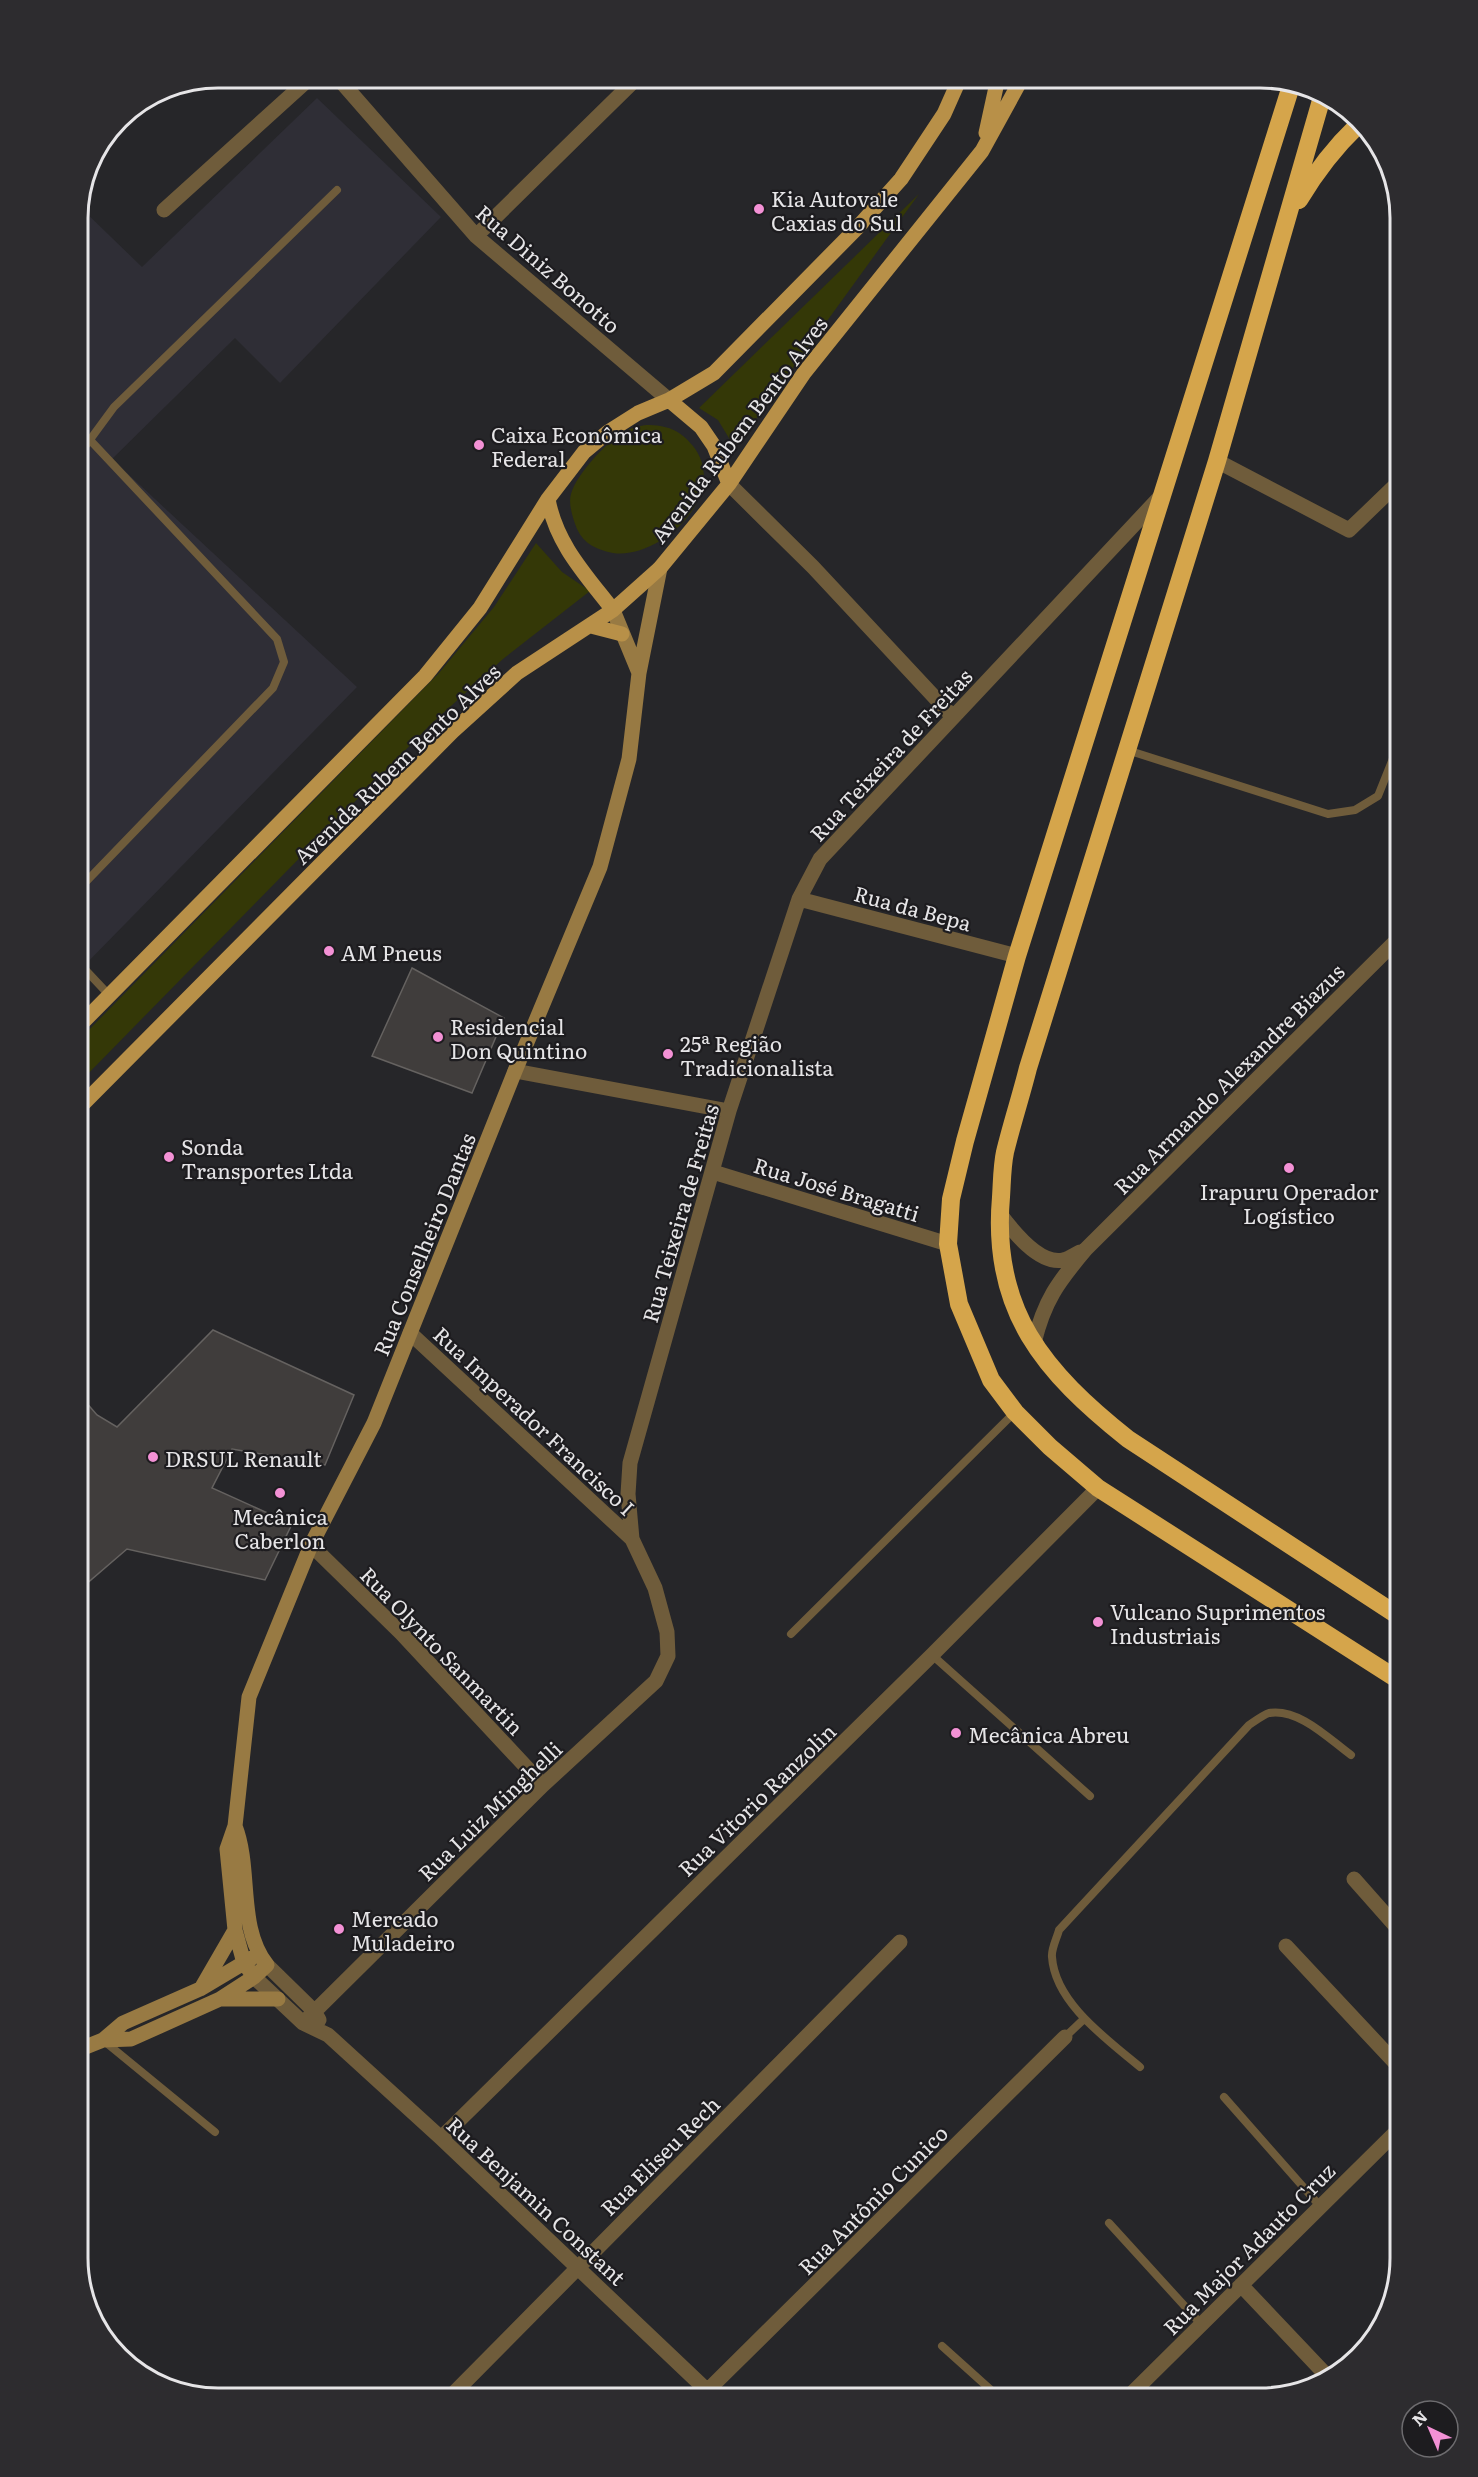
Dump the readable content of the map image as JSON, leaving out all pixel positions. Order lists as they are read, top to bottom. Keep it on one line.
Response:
{"streets":{"main road":["Avenida Rubem Bento Alves"],"street":["Rua Diniz Bonotto","Rua Teixeira de Freitas","Rua da Bepa","Rua Armando Alexandre Biazus","Rua José Bragatti","Rua Conselheiro Dantas","Rua Imperador Francisco I","Rua Olynto Sanmartin","Rua Vitorio Ranzolin","Rua Luiz Minghelli","Rua Eliseu Rech","Rua Antônio Cunico","Rua Benjamin Constant","Rua Major Adauto Cruz"]},"crossings":[["Rua Diniz Bonotto","Avenida Rubem Bento Alves"],["Avenida Rubem Bento Alves","Rua Conselheiro Dantas"],["Rua Teixeira de Freitas","Rua da Bepa"],["Rua Teixeira de Freitas","Rua José Bragatti"],["Rua Teixeira de Freitas","Rua Imperador Francisco I"],["Rua Teixeira de Freitas","Rua Luiz Minghelli"],["Rua Conselheiro Dantas","Rua Imperador Francisco I"],["Rua Conselheiro Dantas","Rua Olynto Sanmartin"],["Rua Conselheiro Dantas","Rua Benjamin Constant"],["Rua Olynto Sanmartin","Rua Luiz Minghelli"],["Rua Vitorio Ranzolin","Rua Benjamin Constant"],["Rua Luiz Minghelli","Rua Benjamin Constant"],["Rua Eliseu Rech","Rua Benjamin Constant"]],"places":["Kia Autovale Caxias do Sul","Caixa Econômica Federal","AM Pneus","Residencial Don Quintino","25ª Região Tradicionalista","Sonda Transportes Ltda","Irapuru Operador Logístico","DRSUL Renault","Mecânica Caberlon","Vulcano Suprimentos Industriais","Mecânica Abreu","Mercado Muladeiro"],"north":"top left"}
